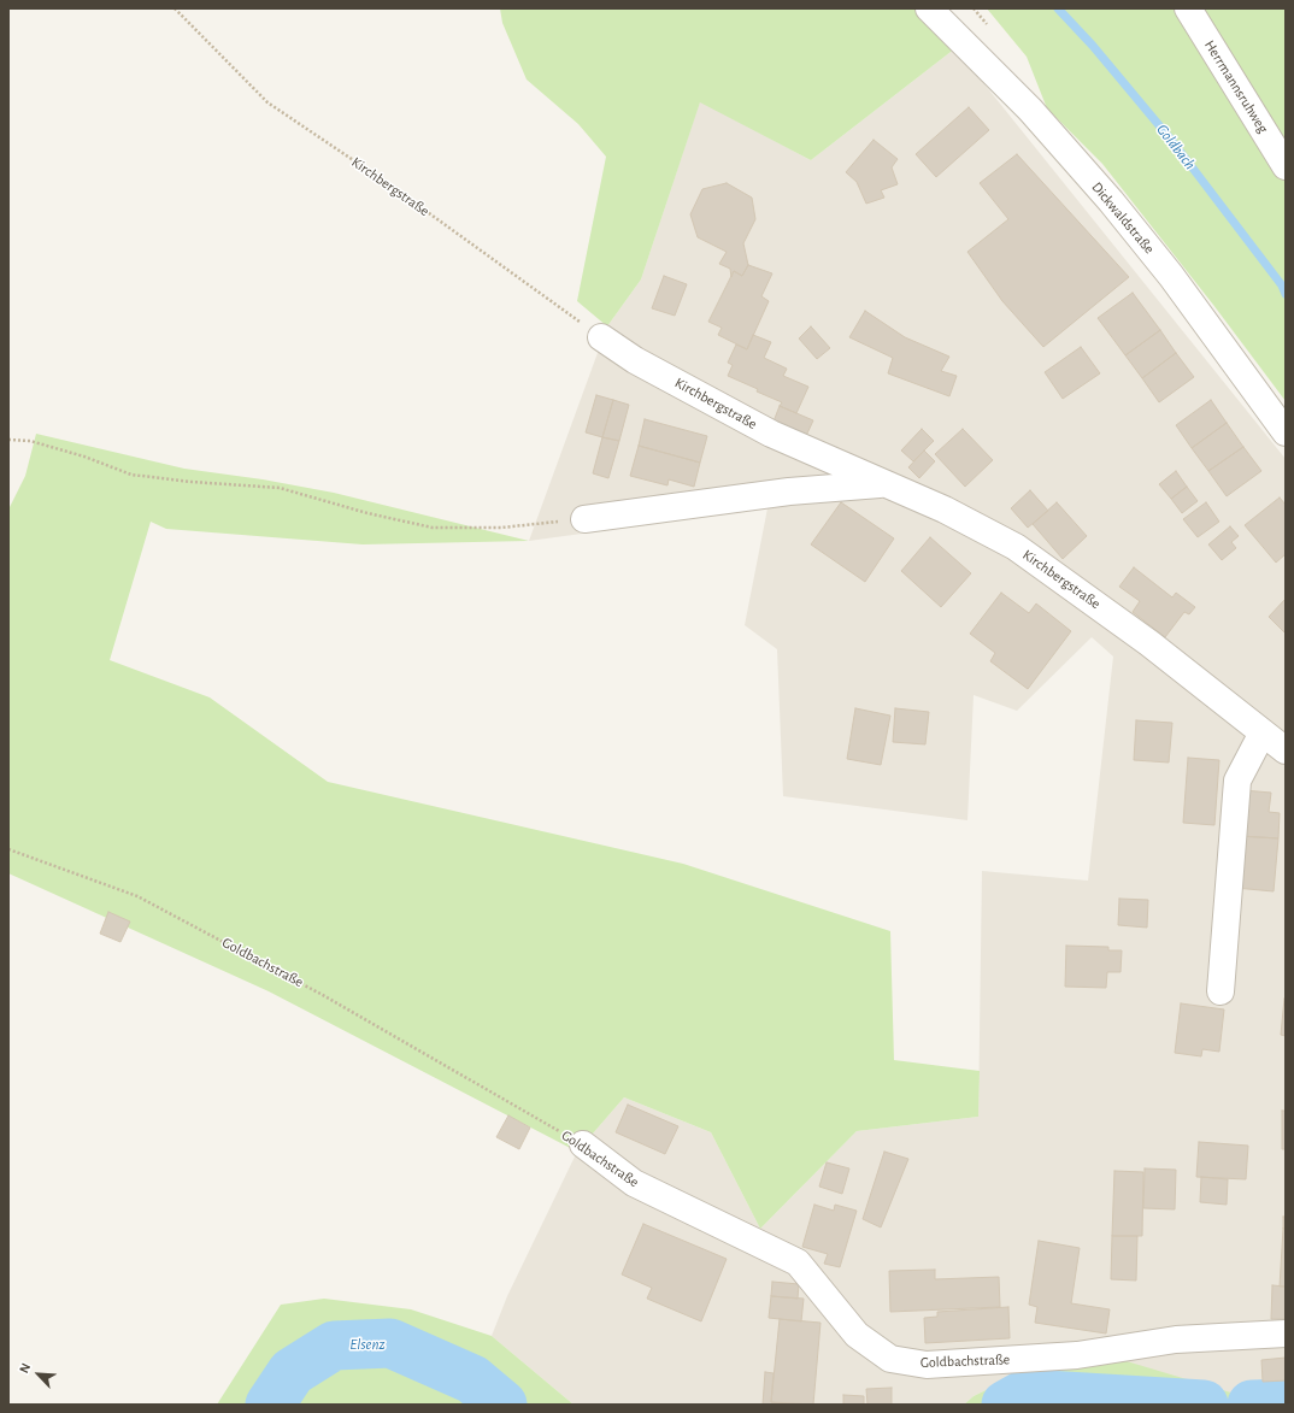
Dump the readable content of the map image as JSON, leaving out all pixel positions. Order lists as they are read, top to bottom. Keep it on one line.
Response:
{"streets":{"street":["Herrmannsruhweg","Kirchbergstraße","Dickwaldstraße","Goldbachstraße"]},"water":["Goldbach","Elsenz"],"north":"top left"}
